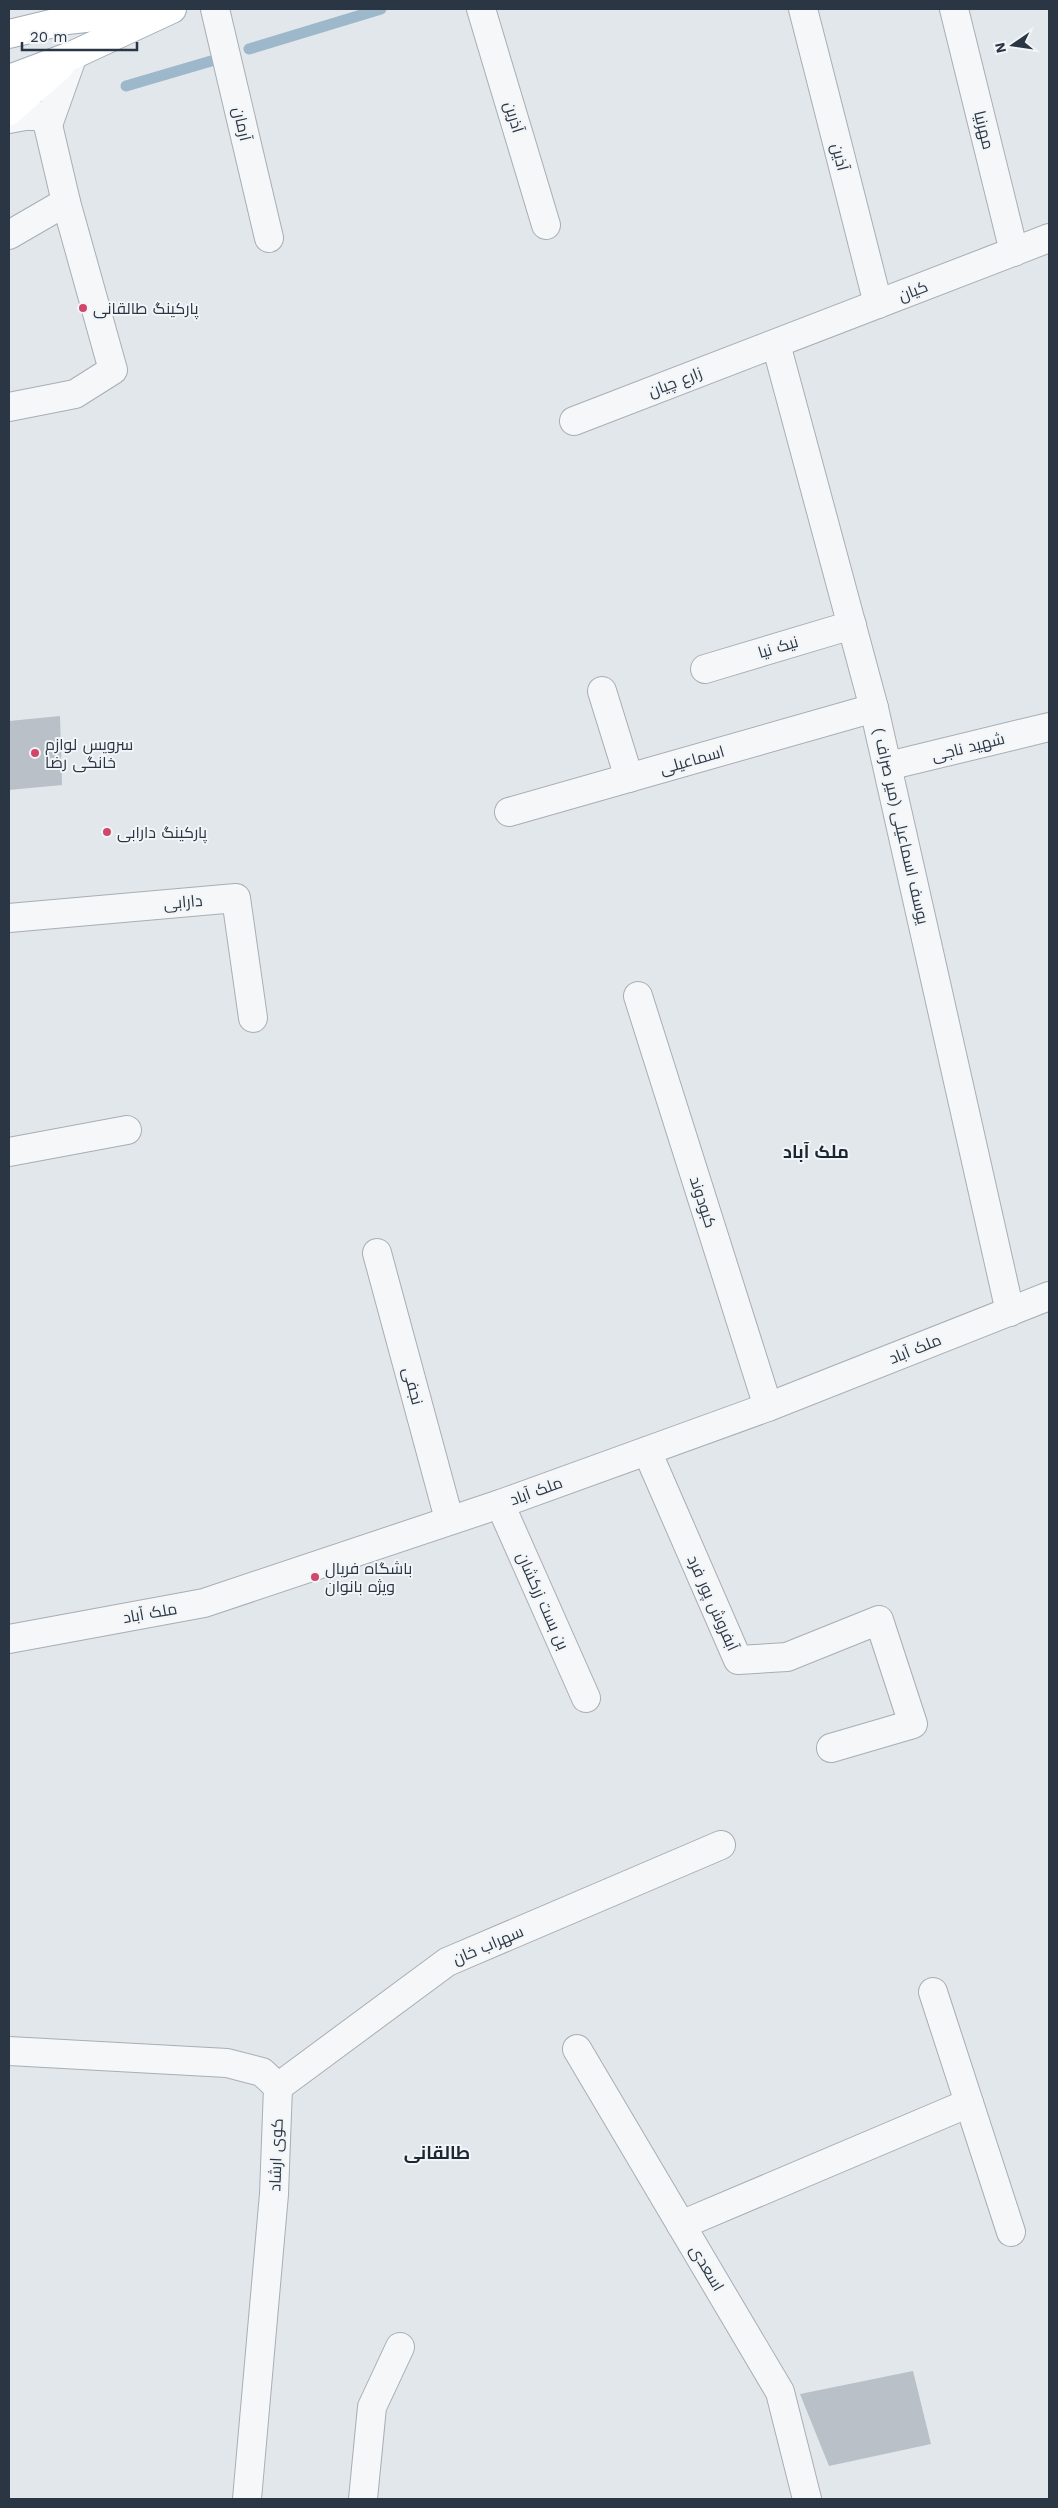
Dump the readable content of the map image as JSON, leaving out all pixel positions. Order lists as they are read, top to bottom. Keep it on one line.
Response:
{"streets":{"street":["آذرین","آرمان","مهرنیا","آذین","کیان","زارع چیان","نیک نیا","شهید ناجی","اسماعیلی","یوسف اسماعیلی (میر صراف )","دارابی","کبودوند","ملک آباد","نجفی","بن بست زرکشان","آبفروش پور فرد","سهراب خان","کوی ارشاد","اسعدی"]},"crossings":[["مهرنیا","کیان"],["آذین","کیان"],["کیان","زارع چیان"],["کیان","یوسف اسماعیلی (میر صراف )"],["زارع چیان","یوسف اسماعیلی (میر صراف )"],["نیک نیا","یوسف اسماعیلی (میر صراف )"],["شهید ناجی","یوسف اسماعیلی (میر صراف )"],["اسماعیلی","یوسف اسماعیلی (میر صراف )"],["یوسف اسماعیلی (میر صراف )","ملک آباد"],["کبودوند","ملک آباد"],["ملک آباد","نجفی"],["ملک آباد","بن بست زرکشان"],["ملک آباد","آبفروش پور فرد"],["سهراب خان","کوی ارشاد"]],"districts":["ملک آباد","طالقانی"],"places":["پارکینگ طالقانی","سرویس لوازم خانگی رضا","پارکینگ دارابی","باشگاه فریال ویژه بانوان"],"scale_bar":"20 m","north":"left"}
